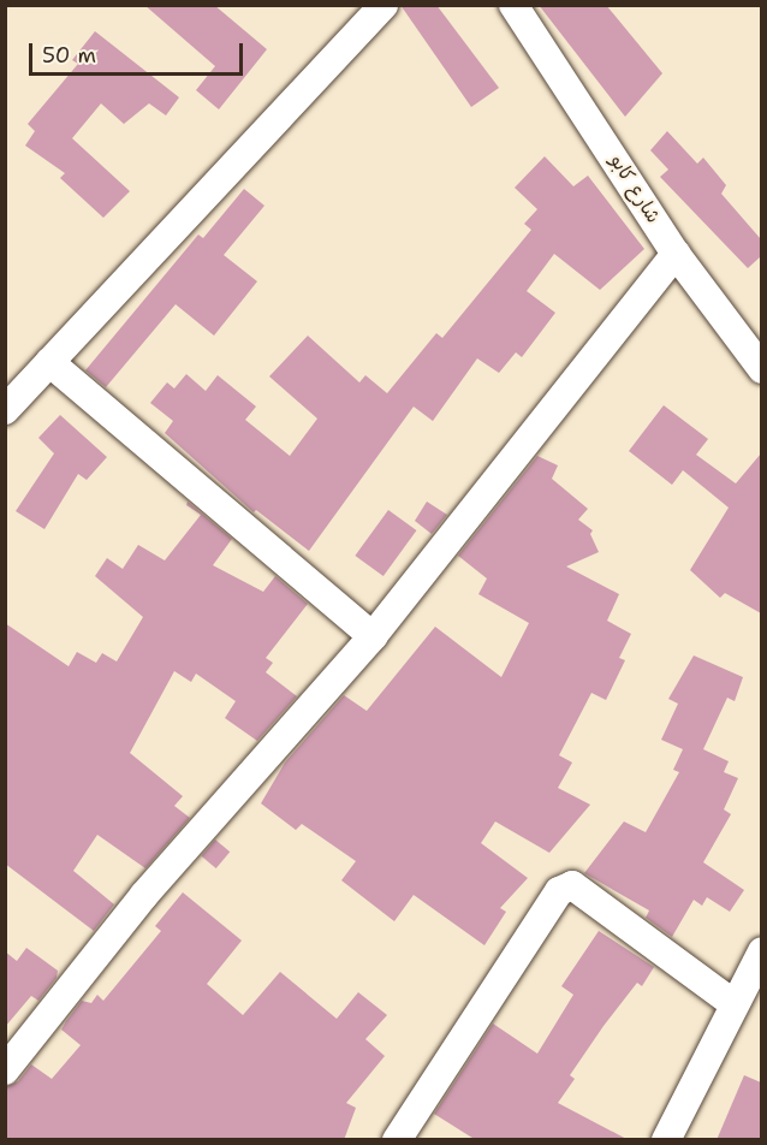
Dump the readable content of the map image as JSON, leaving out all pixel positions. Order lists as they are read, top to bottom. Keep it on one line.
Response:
{"streets":{"street":["شارع كابو"]},"scale_bar":"50 m"}
